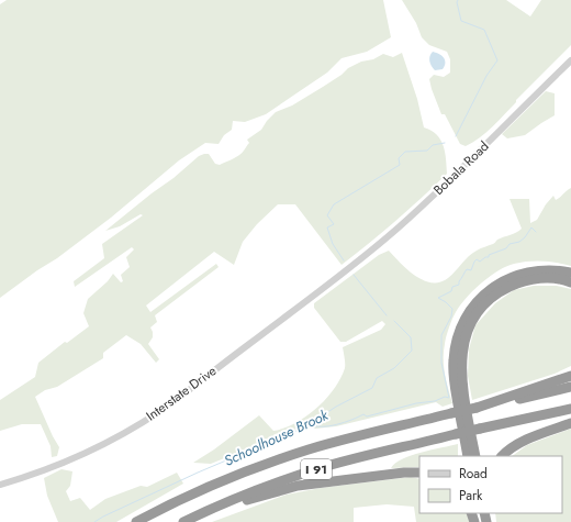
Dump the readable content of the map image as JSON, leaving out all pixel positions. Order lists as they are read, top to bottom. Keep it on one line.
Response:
{"streets":{"highway":["I 91"],"street":["Bobala Road","Interstate Drive"]},"crossings":[["Bobala Road","Interstate Drive"]],"water":["Schoolhouse Brook"],"legend":["Road","Park"]}
